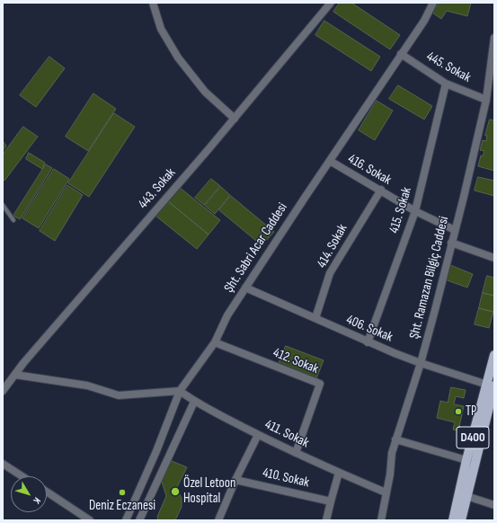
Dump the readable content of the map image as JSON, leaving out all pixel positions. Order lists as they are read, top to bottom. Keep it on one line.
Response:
{"streets":{"main road":["D400"],"street":["445. Sokak","416. Sokak","443. Sokak","415. Sokak","414. Sokak","Şht. Sabri Acar Caddesi","Şht. Ramazan Bilgiç Caddesi","406. Sokak","412. Sokak","411. Sokak","410. Sokak"]},"crossings":[["445. Sokak","415. Sokak"],["445. Sokak","Şht. Sabri Acar Caddesi"],["445. Sokak","Şht. Ramazan Bilgiç Caddesi"],["416. Sokak","415. Sokak"],["416. Sokak","414. Sokak"],["416. Sokak","Şht. Sabri Acar Caddesi"],["416. Sokak","Şht. Ramazan Bilgiç Caddesi"],["415. Sokak","406. Sokak"],["414. Sokak","406. Sokak"],["Şht. Sabri Acar Caddesi","406. Sokak"],["Şht. Sabri Acar Caddesi","412. Sokak"],["Şht. Sabri Acar Caddesi","411. Sokak"],["Şht. Ramazan Bilgiç Caddesi","406. Sokak"],["Şht. Ramazan Bilgiç Caddesi","411. Sokak"],["406. Sokak","D400"],["412. Sokak","411. Sokak"]],"places":["TP","Özel Letoon Hospital","Deniz Eczanesi"],"north":"bottom right"}
